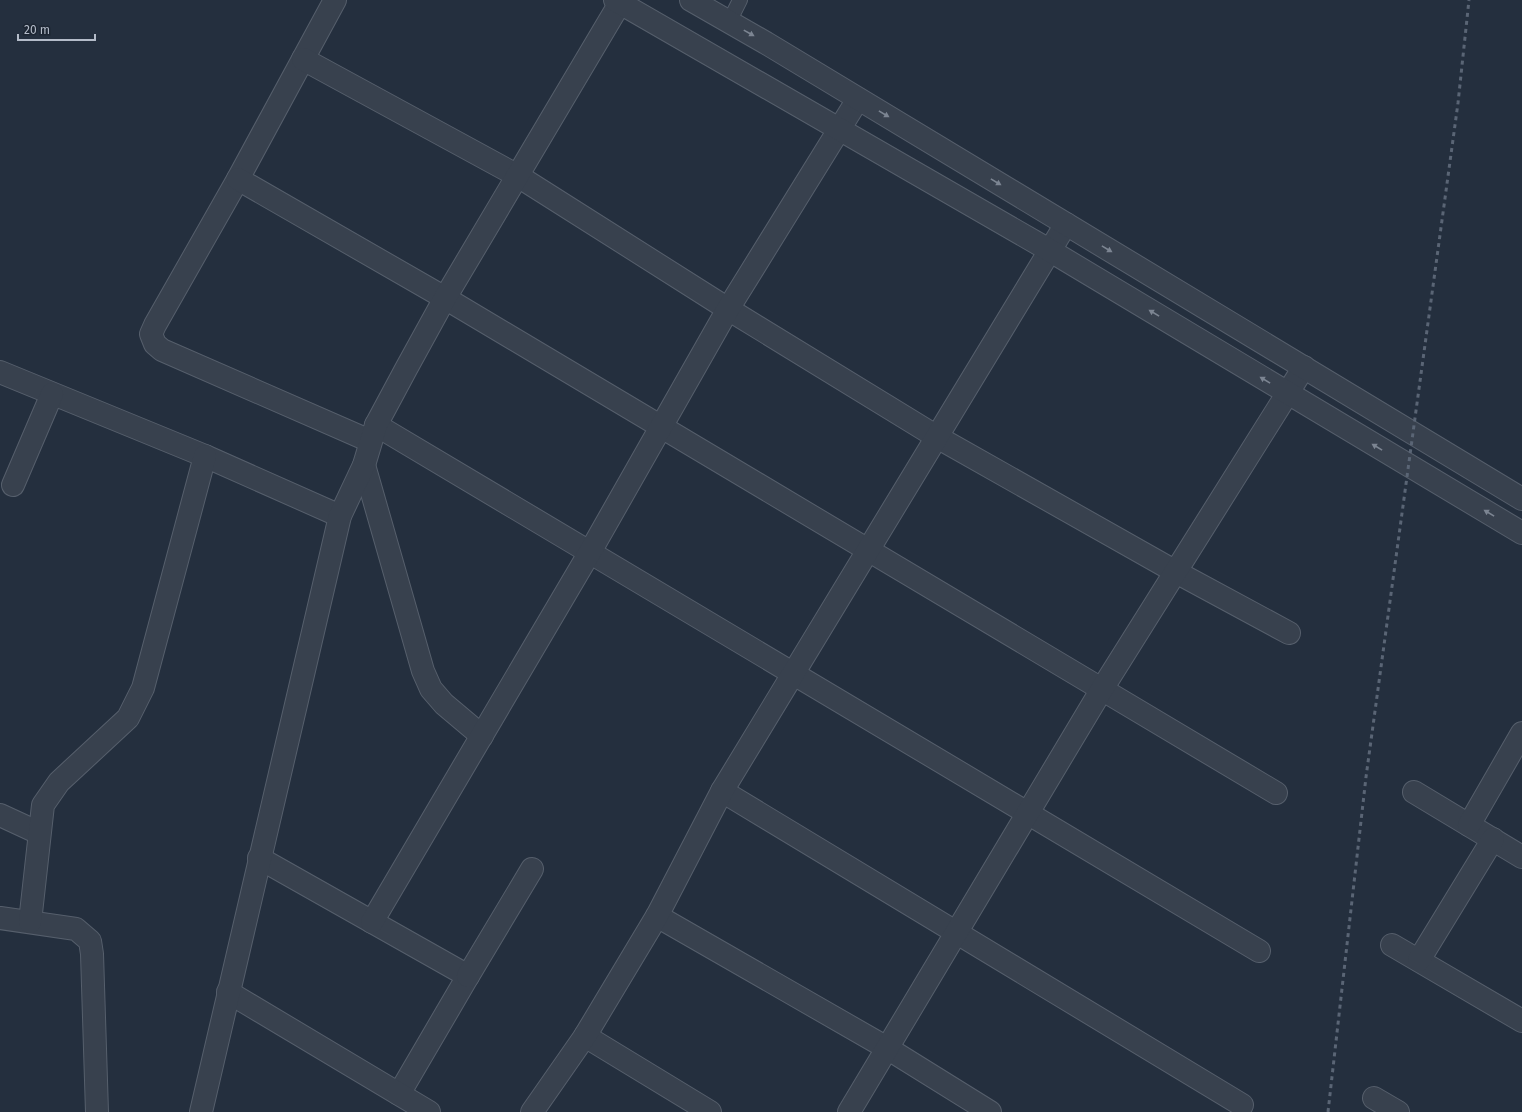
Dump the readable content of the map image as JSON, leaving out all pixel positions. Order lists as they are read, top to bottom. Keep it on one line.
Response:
{"scale_bar":"20 m"}
